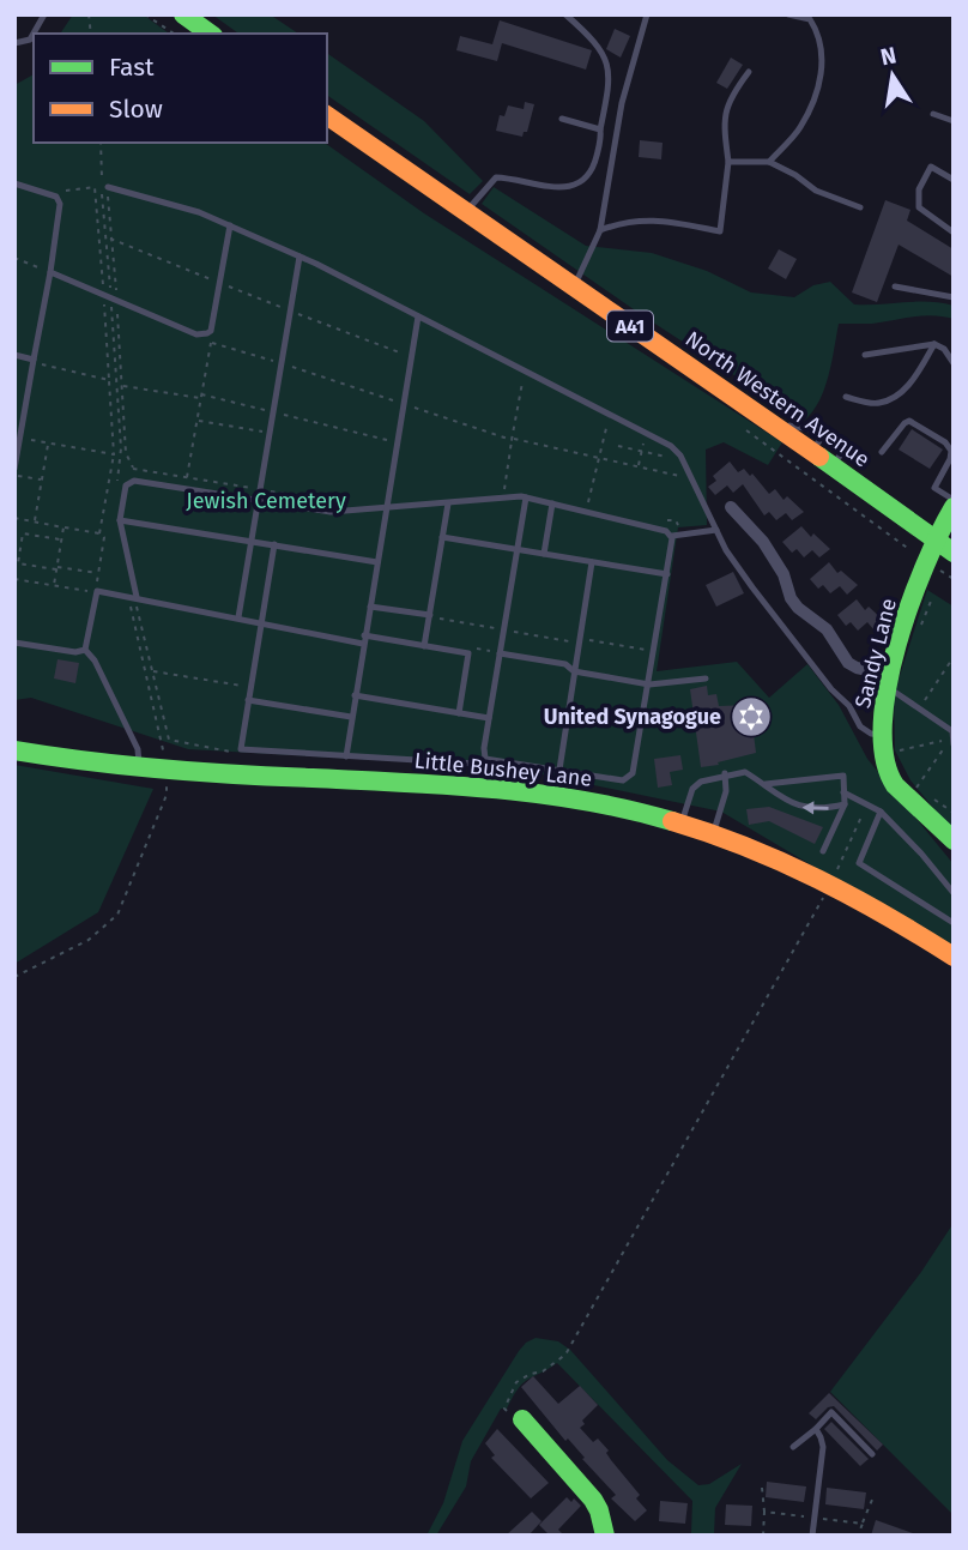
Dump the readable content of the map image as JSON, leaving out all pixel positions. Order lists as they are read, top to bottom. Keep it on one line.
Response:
{"streets":{"main road":["A41","North Western Avenue","Sandy Lane","Little Bushey Lane"]},"crossings":[["North Western Avenue","Sandy Lane"]],"parks":["Jewish Cemetery"],"places":{"synagogue":["United Synagogue"]},"legend":["Fast","Slow"],"north":"top"}
